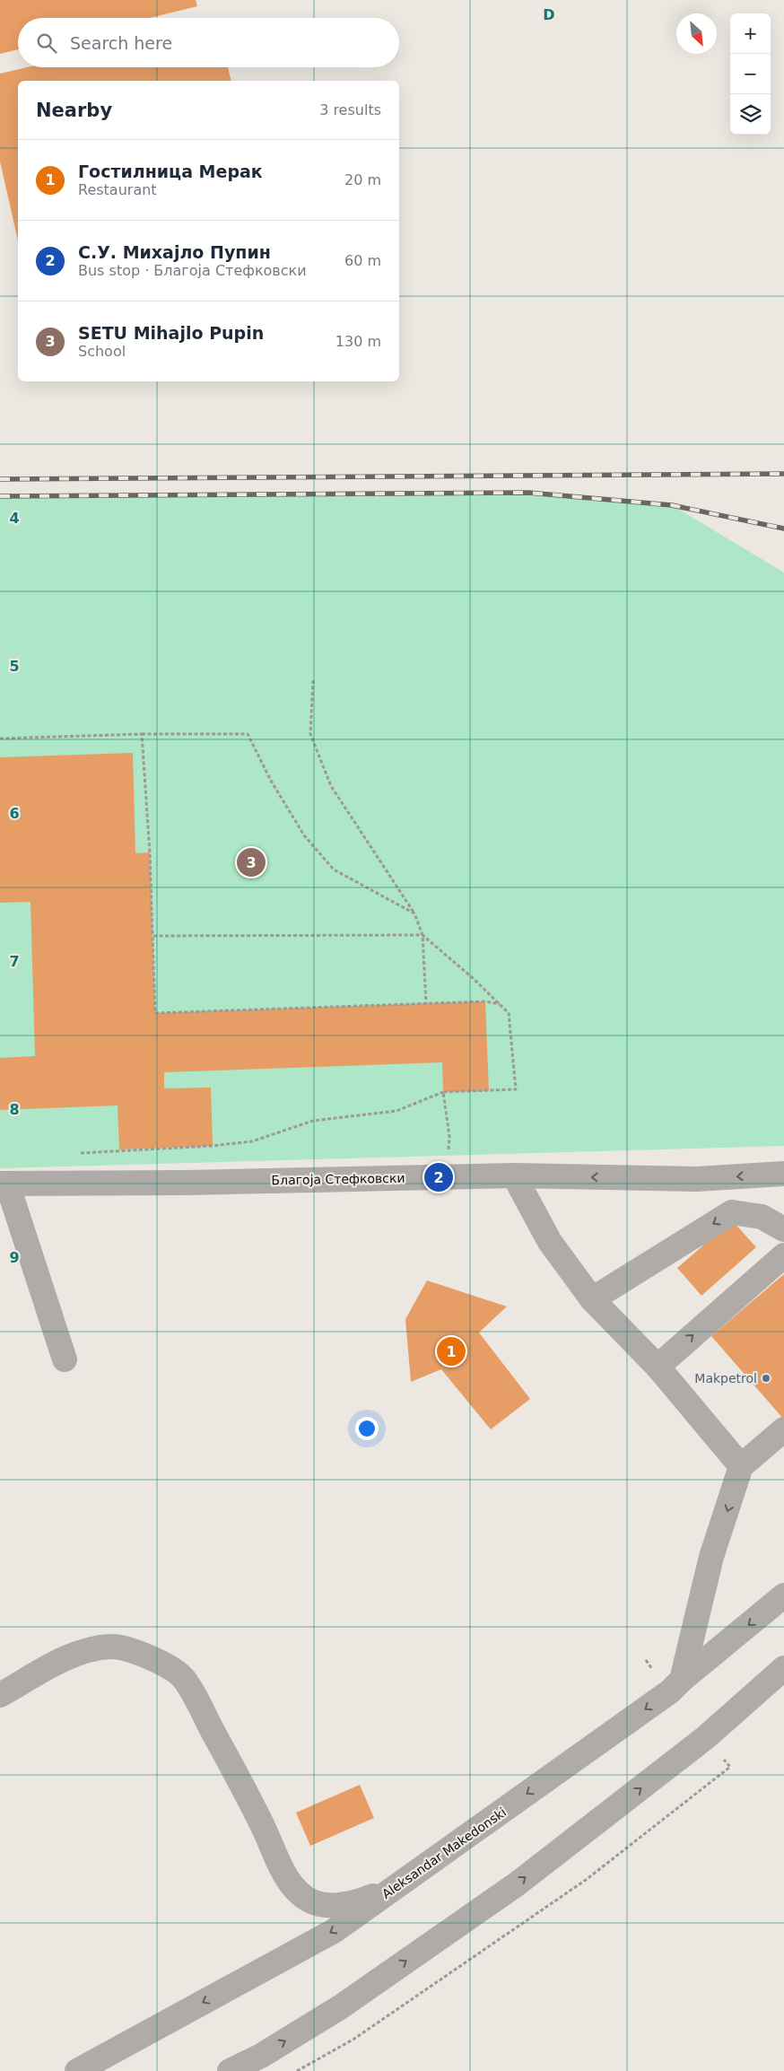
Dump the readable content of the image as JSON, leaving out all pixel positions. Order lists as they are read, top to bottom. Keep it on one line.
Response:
{"streets":{"street":["Благоја Стефковски","Aleksandar Makedonski"]},"places":["Makpetrol"],"north":"bottom right","page":{"map_buttons":["+","−"],"search":"Search here","heading":["Nearby","3 results"],"list":[{"mark":"1","name":"Гостилница Мерак","note":"Restaurant","value":"20 m"},{"mark":"2","name":"С.У. Михајло Пупин","note":"Bus stop · Благоја Стефковски","value":"60 m"},{"mark":"3","name":"SETU Mihajlo Pupin","note":"School","value":"130 m"}],"pins":["3","2","1"]},"grid":{"columns":["D"],"rows":["4","5","6","7","8","9"]}}
